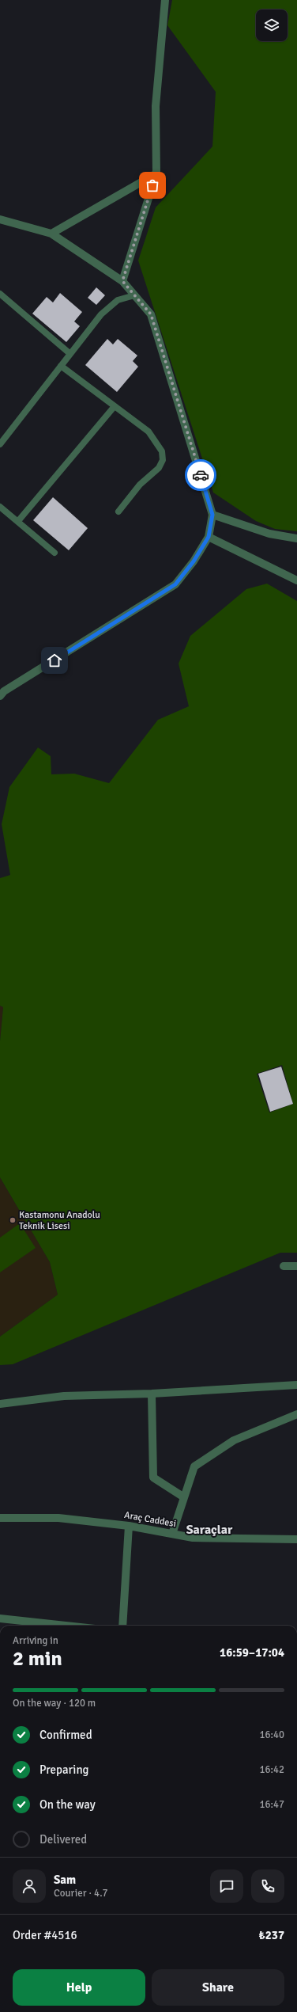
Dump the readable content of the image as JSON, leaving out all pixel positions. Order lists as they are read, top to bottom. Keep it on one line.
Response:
{"streets":{"street":["Araç Caddesi"]},"districts":["Saraçlar"],"places":["Kastamonu Anadolu Teknik Lisesi"],"page":{"heading":["2 min","Arriving in","16:59–17:04"],"panel":["Sam","Courier · 4.7","Order #4516","₺237"],"bar":"On the way · 120 m","list":[["Confirmed","16:40"],["Preparing","16:42"],["On the way","16:47"],"Delivered"],"buttons":["Help","Share"]}}
